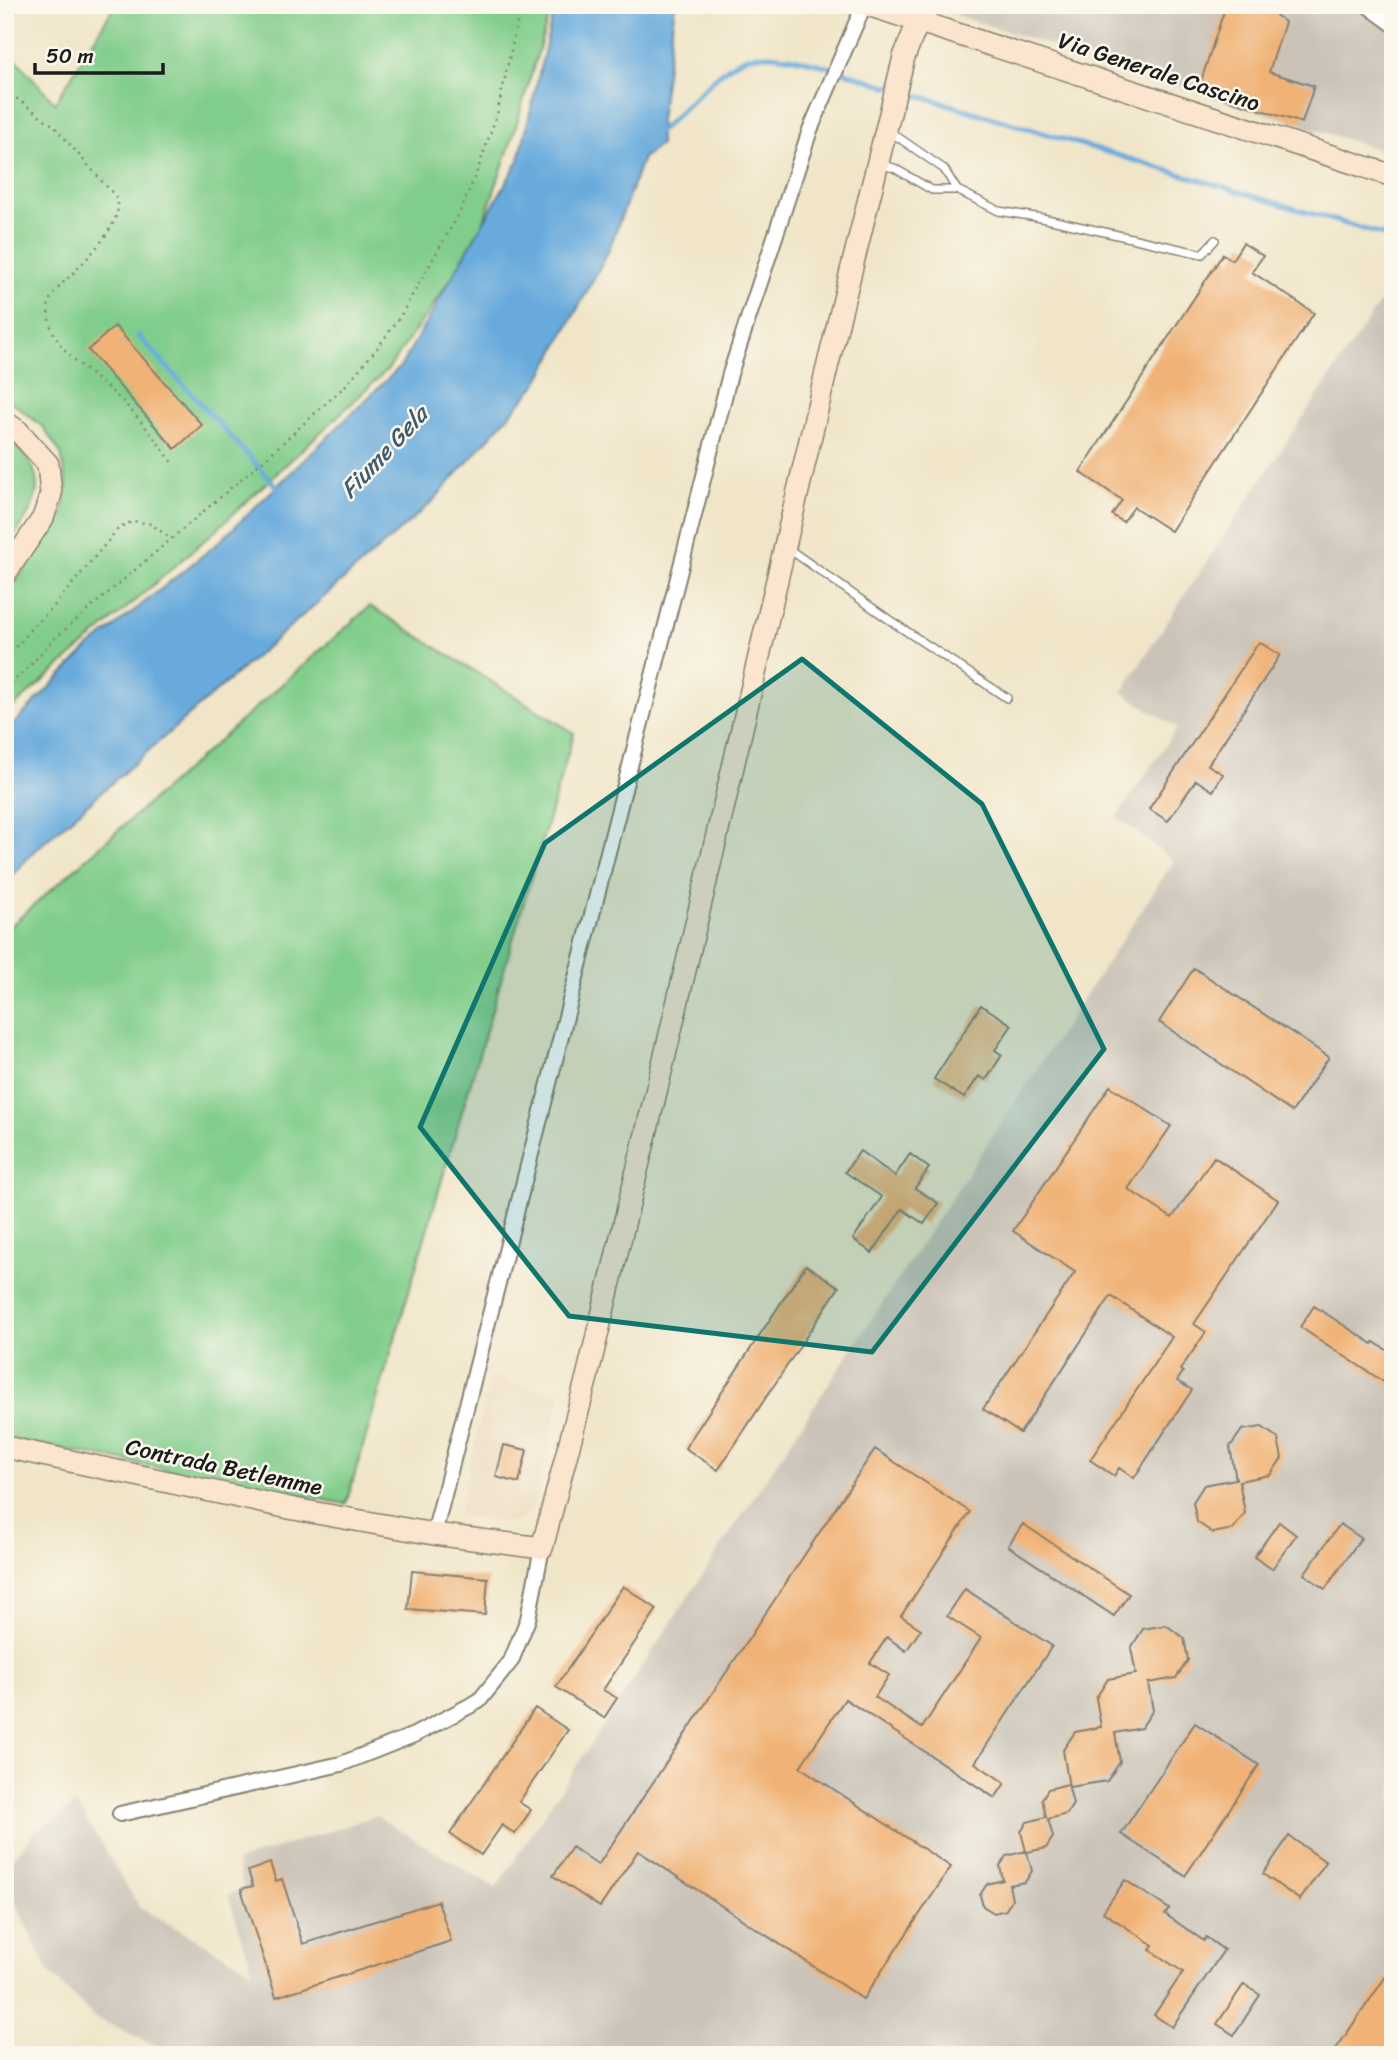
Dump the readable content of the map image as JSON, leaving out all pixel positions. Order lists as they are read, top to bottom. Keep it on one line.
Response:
{"streets":{"street":["Via Generale Cascino","Contrada Betlemme"]},"water":["Fiume Gela"],"scale_bar":"50 m"}
